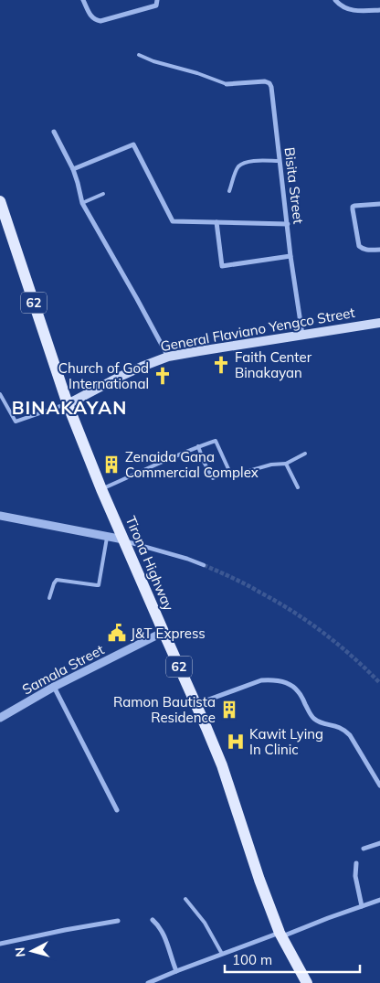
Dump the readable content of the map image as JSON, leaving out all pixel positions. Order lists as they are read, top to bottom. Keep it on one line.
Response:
{"streets":{"main road":["62","General Flaviano Yengco Street","Tirona Highway"],"street":["Bisita Street","Samala Street"]},"crossings":[["Bisita Street","General Flaviano Yengco Street"],["General Flaviano Yengco Street","Tirona Highway"],["Tirona Highway","Samala Street"]],"districts":["BINAKAYAN"],"places":{"church":["Faith Center Binakayan","Church of God International"],"building":["Zenaida Gana Commercial Complex","Ramon Bautista Residence"],"public building":["J&T Express"],"hospital":["Kawit Lying In Clinic"]},"scale_bar":"100 m","north":"left"}
